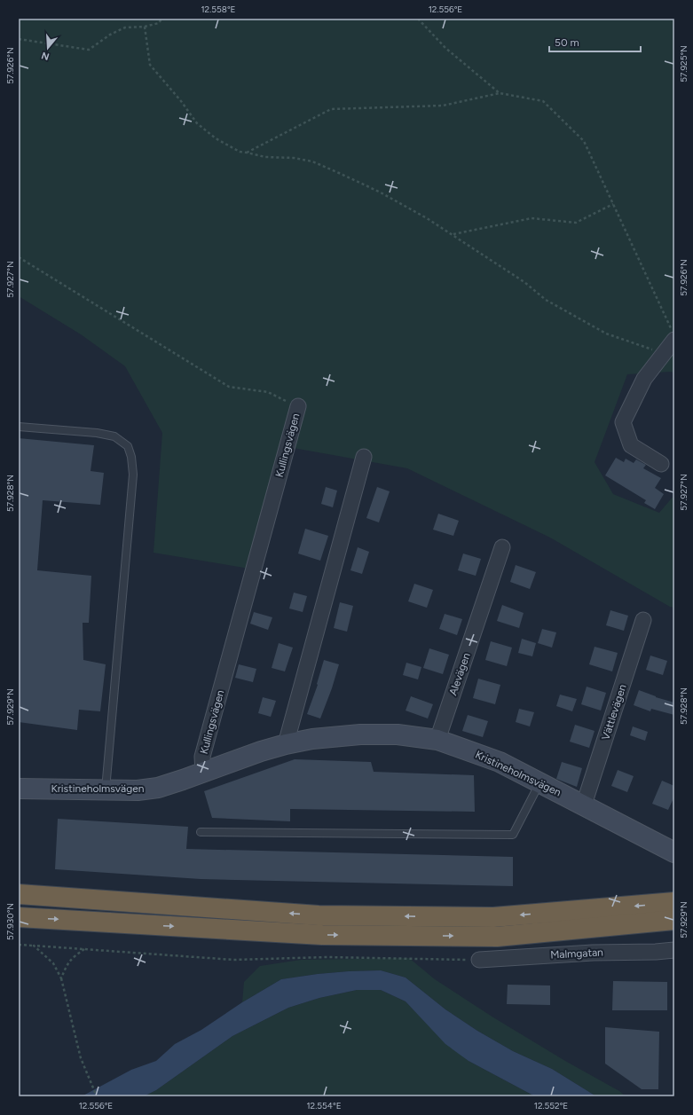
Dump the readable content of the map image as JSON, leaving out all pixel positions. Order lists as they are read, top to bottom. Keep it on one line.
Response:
{"streets":{"street":["Kullingsvägen","Alevägen","Vättlevägen","Kristineholmsvägen","Malmgatan"]},"crossings":[["Kullingsvägen","Kristineholmsvägen"],["Alevägen","Kristineholmsvägen"],["Vättlevägen","Kristineholmsvägen"]],"scale_bar":"50 m","north":"bottom","coordinates":["12.558°E","12.556°E","57.925°N","57.926°N","57.927°N","57.928°N","57.929°N","57.930°N","12.554°E","12.552°E"]}
